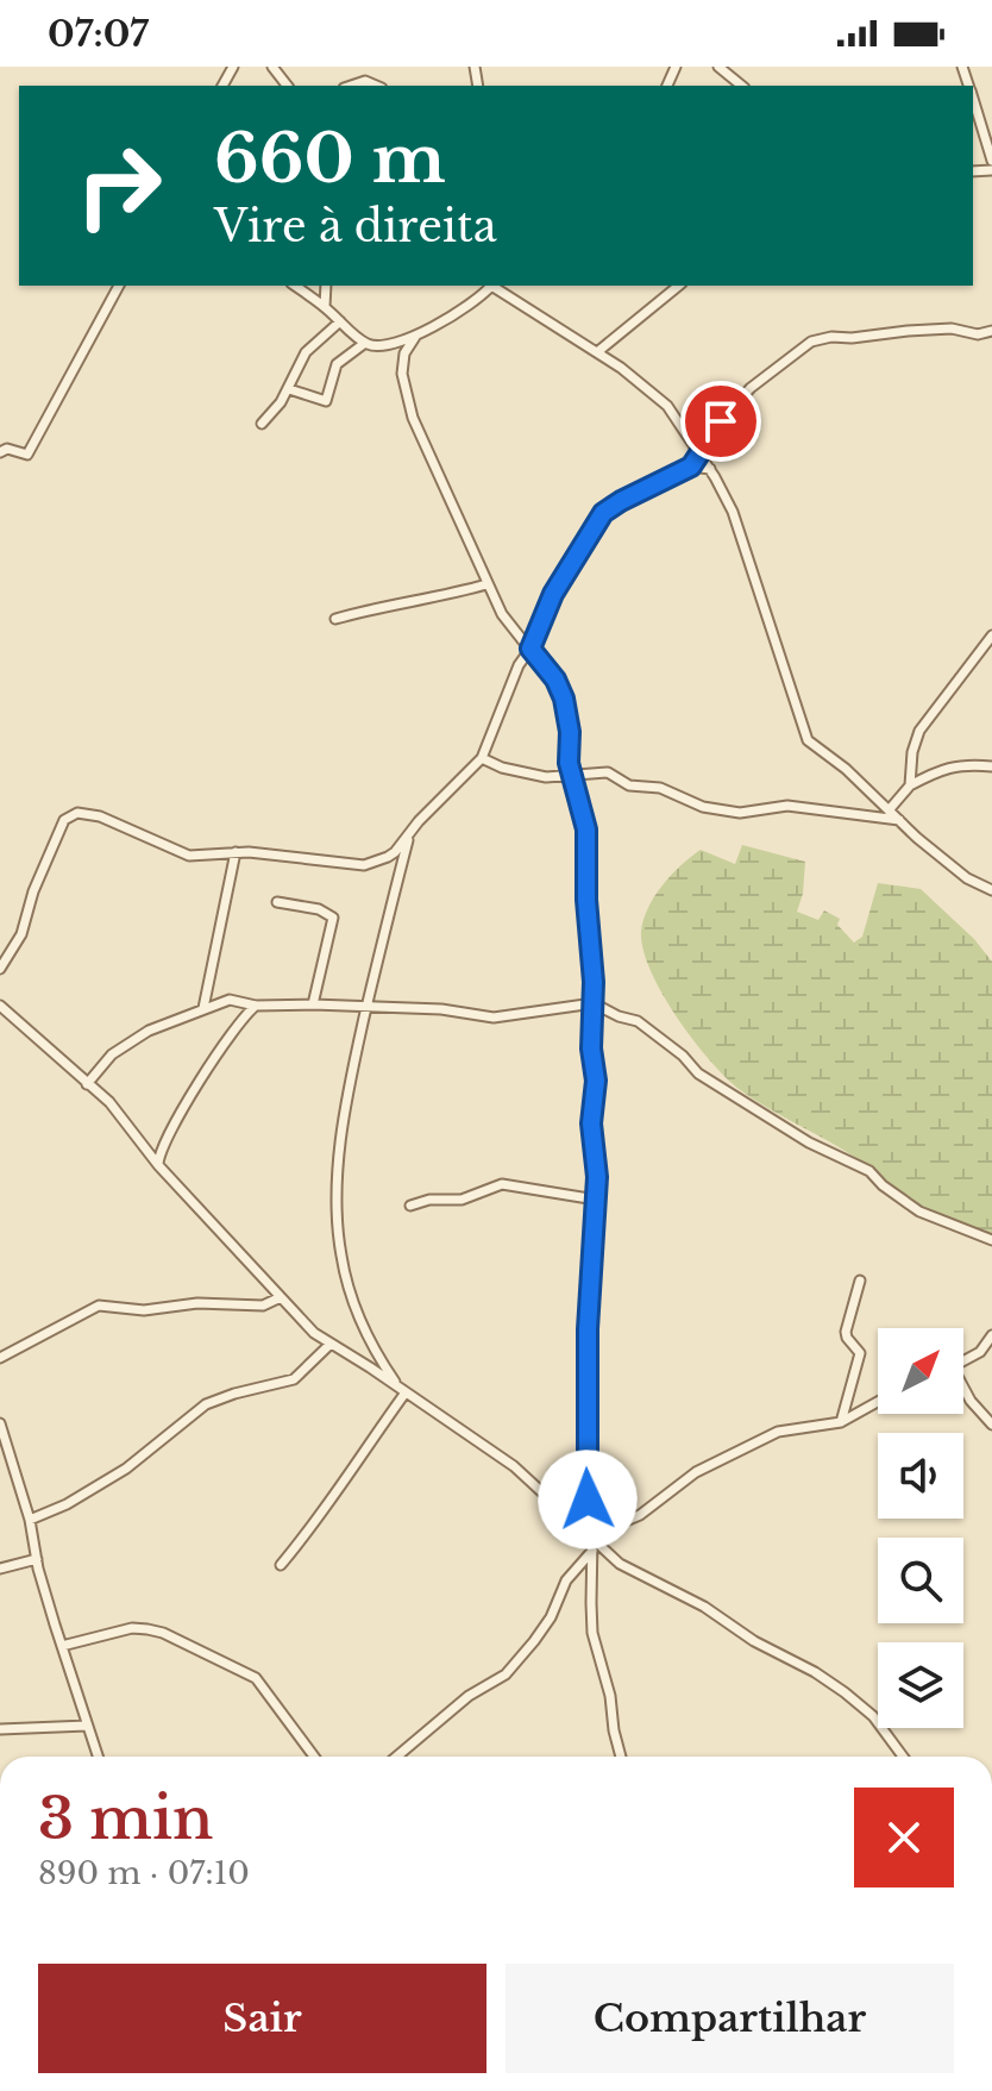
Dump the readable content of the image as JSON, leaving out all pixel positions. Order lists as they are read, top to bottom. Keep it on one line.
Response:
{"north":"top right","page":{"status":"07:07","turn":["660 m","Vire à direita"],"heading":["3 min","890 m · 07:10"],"buttons":["Sair","Compartilhar"]}}
